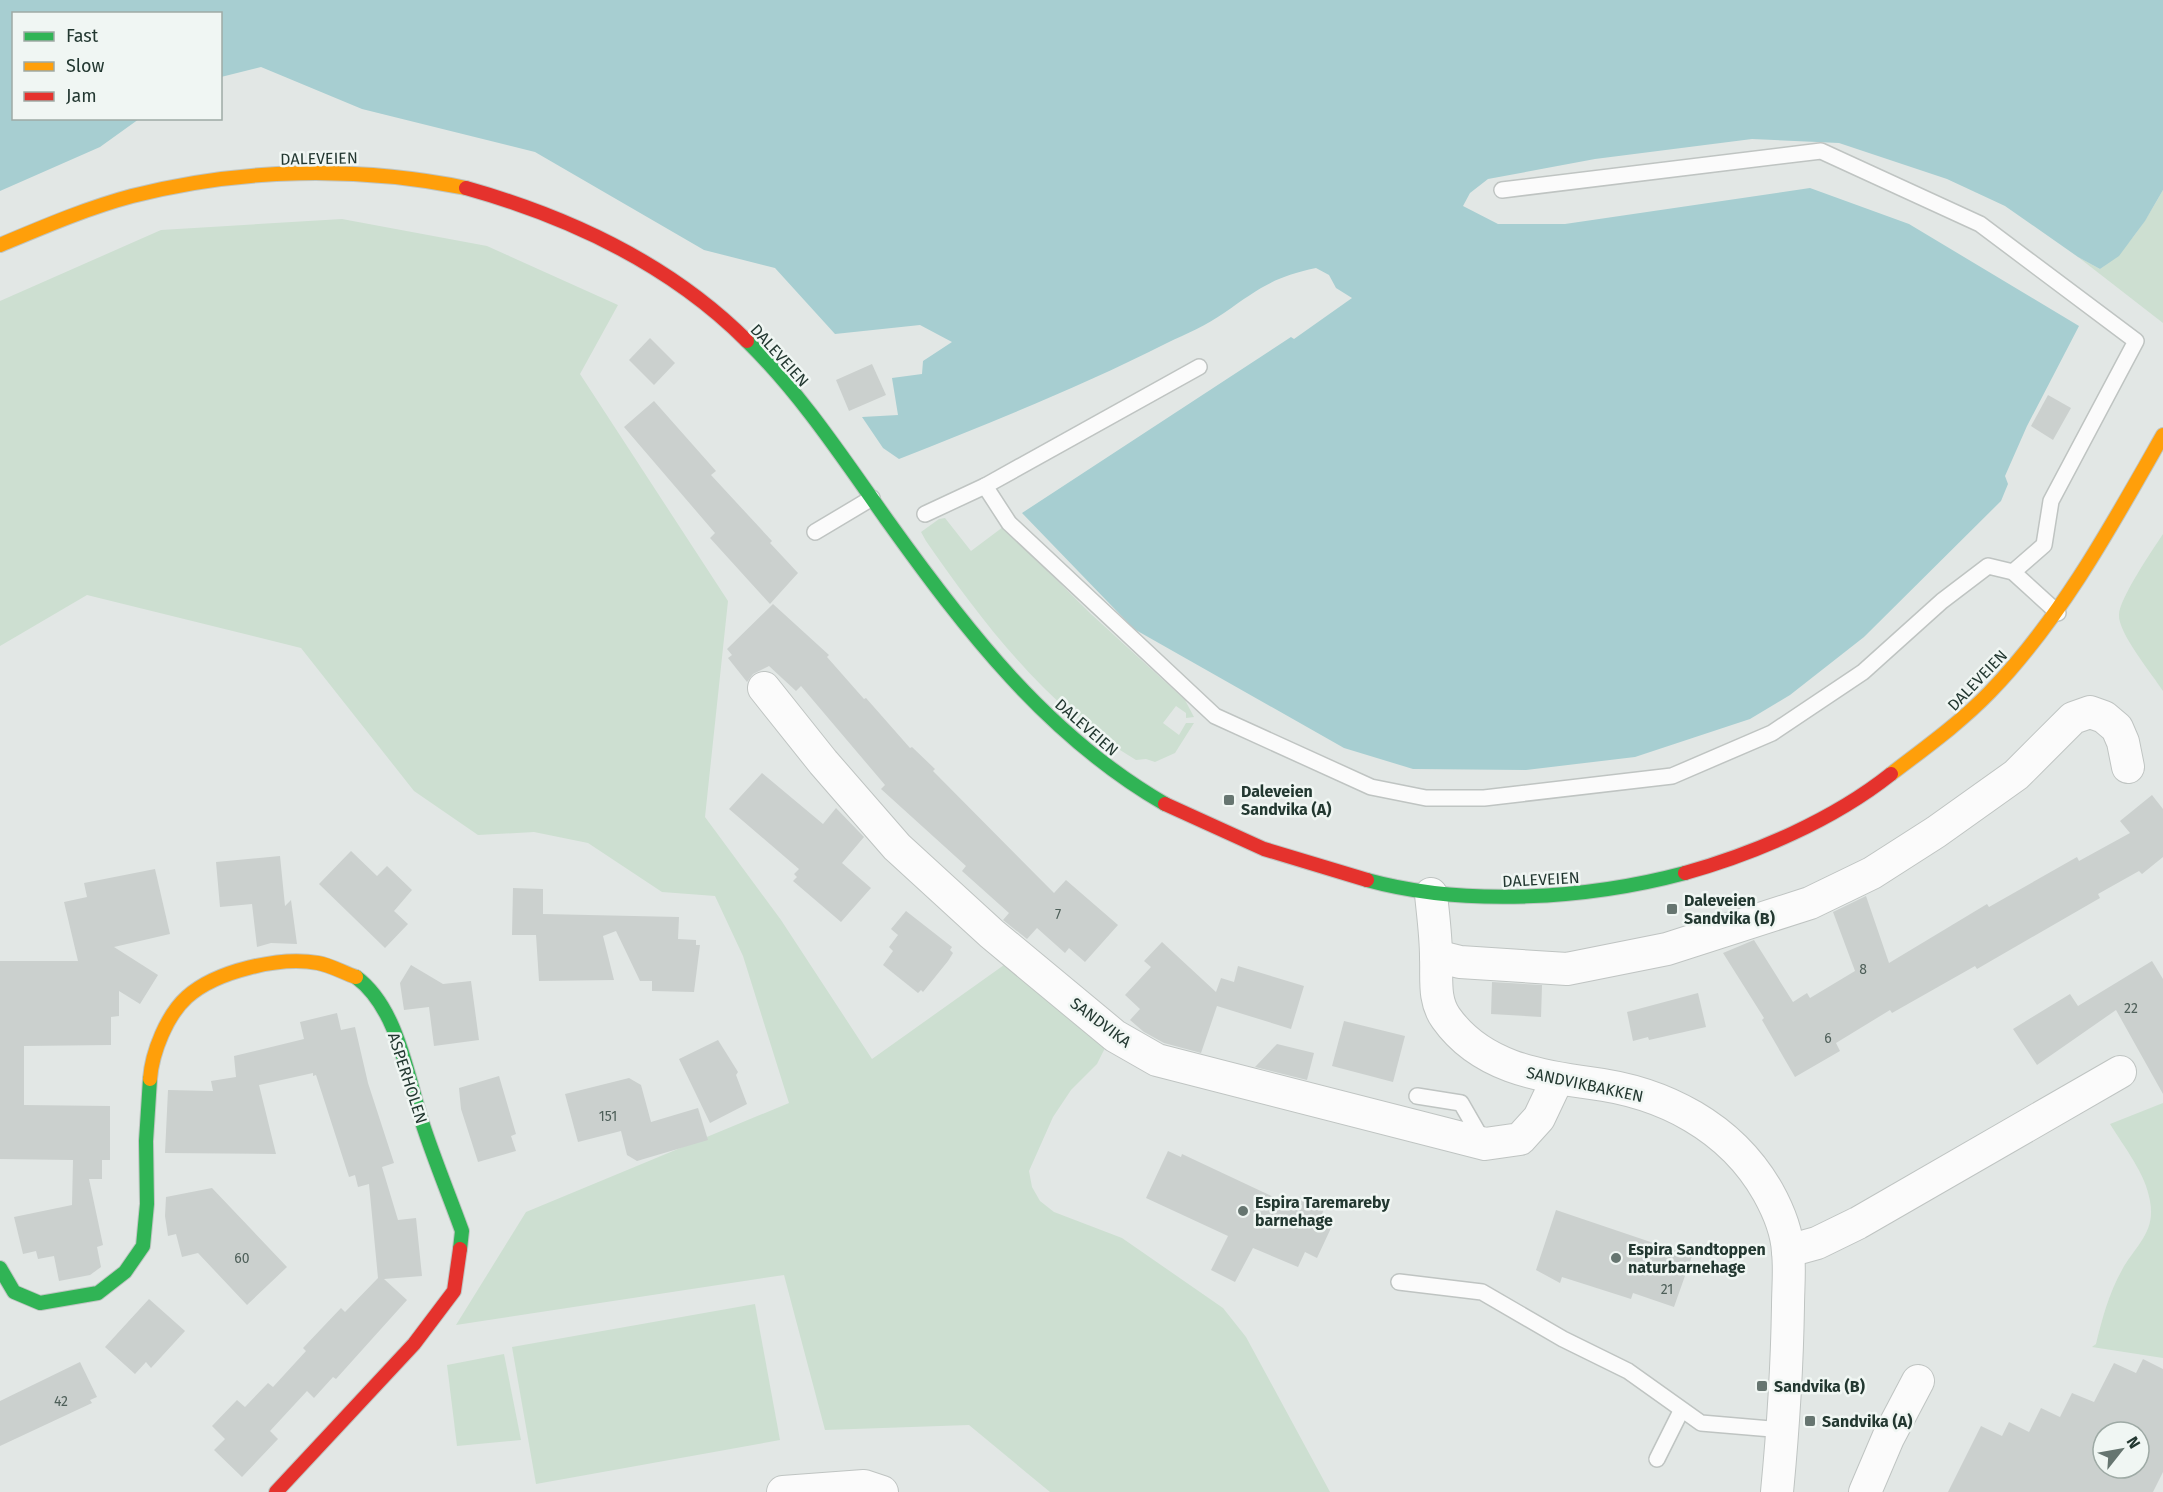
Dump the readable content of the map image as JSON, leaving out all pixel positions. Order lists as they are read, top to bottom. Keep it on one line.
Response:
{"streets":{"main road":["DALEVEIEN","ASPERHOLEN"],"street":["SANDVIKA","SANDVIKBAKKEN"]},"crossings":[["DALEVEIEN","SANDVIKBAKKEN"],["SANDVIKA","SANDVIKBAKKEN"]],"places":{"transit":["Daleveien Sandvika (A)","Daleveien Sandvika (B)","Sandvika (B)","Sandvika (A)"],"other":["Espira Taremareby barnehage","Espira Sandtoppen naturbarnehage"]},"house_numbers":["7","8","22","6","151","60","21","42"],"legend":["Fast","Slow","Jam"],"north":"top right"}
